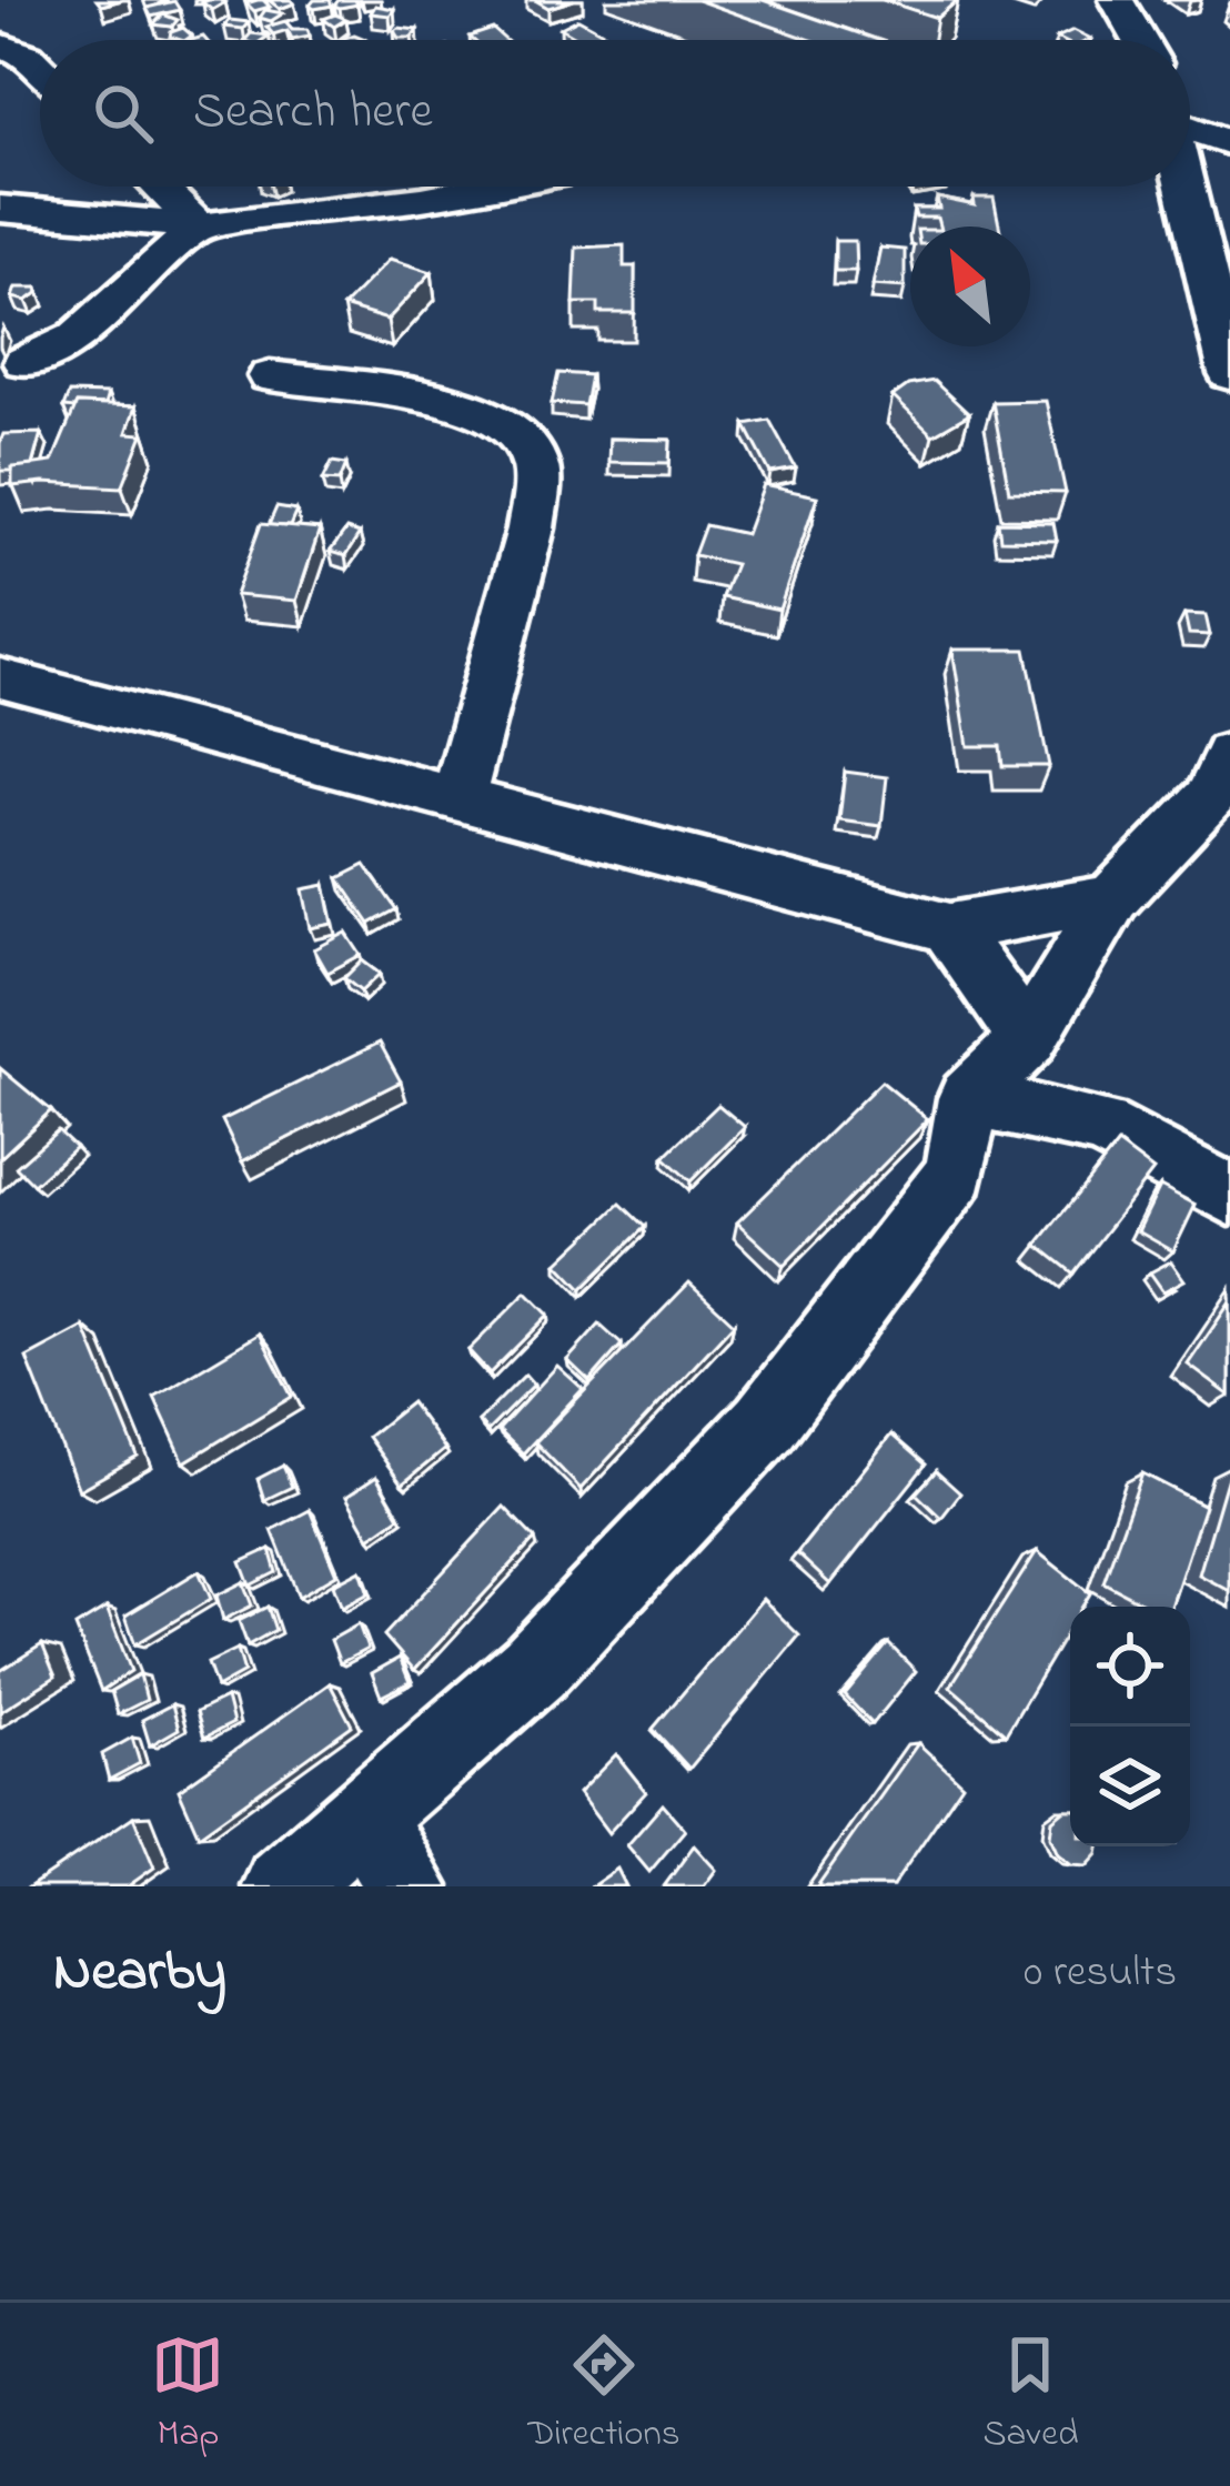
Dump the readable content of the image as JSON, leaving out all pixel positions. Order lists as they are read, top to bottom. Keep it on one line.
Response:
{"north":"top left","page":{"search":"Search here","heading":["Nearby","0 results"],"nav":["Map","Directions","Saved"]}}
